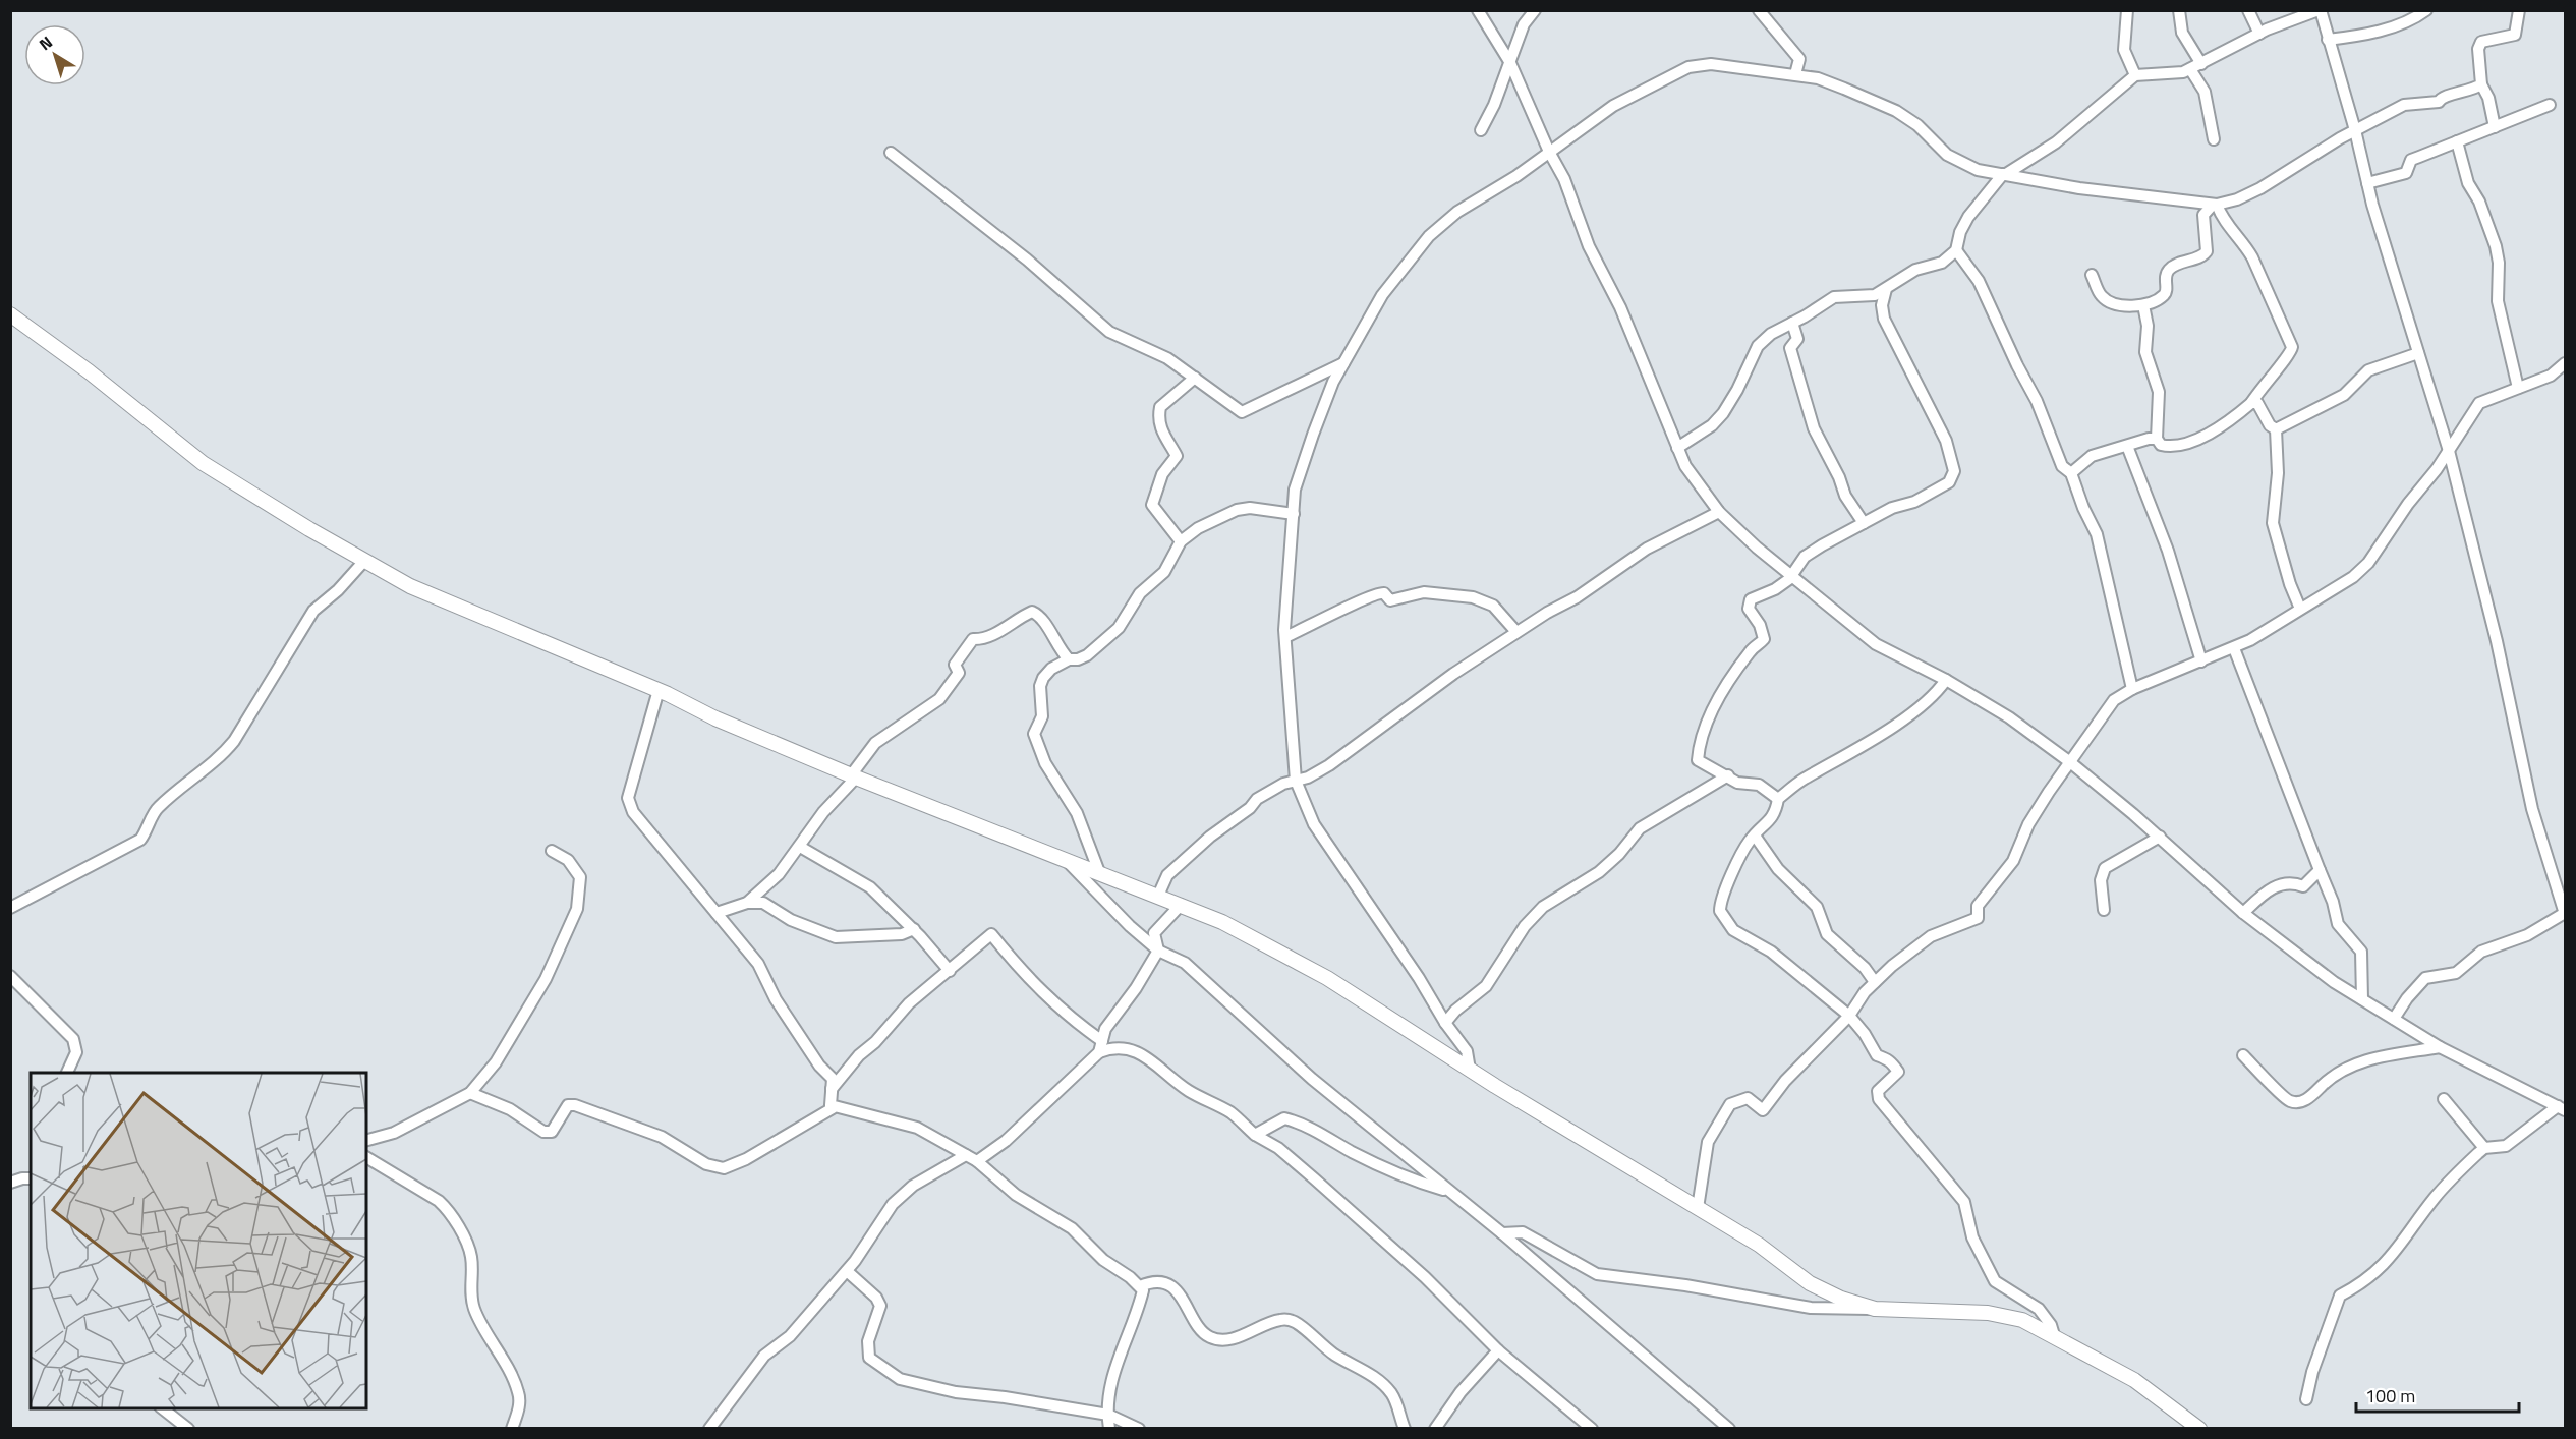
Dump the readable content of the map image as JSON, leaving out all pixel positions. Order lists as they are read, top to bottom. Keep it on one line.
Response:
{"scale_bar":"100 m","north":"top left"}
